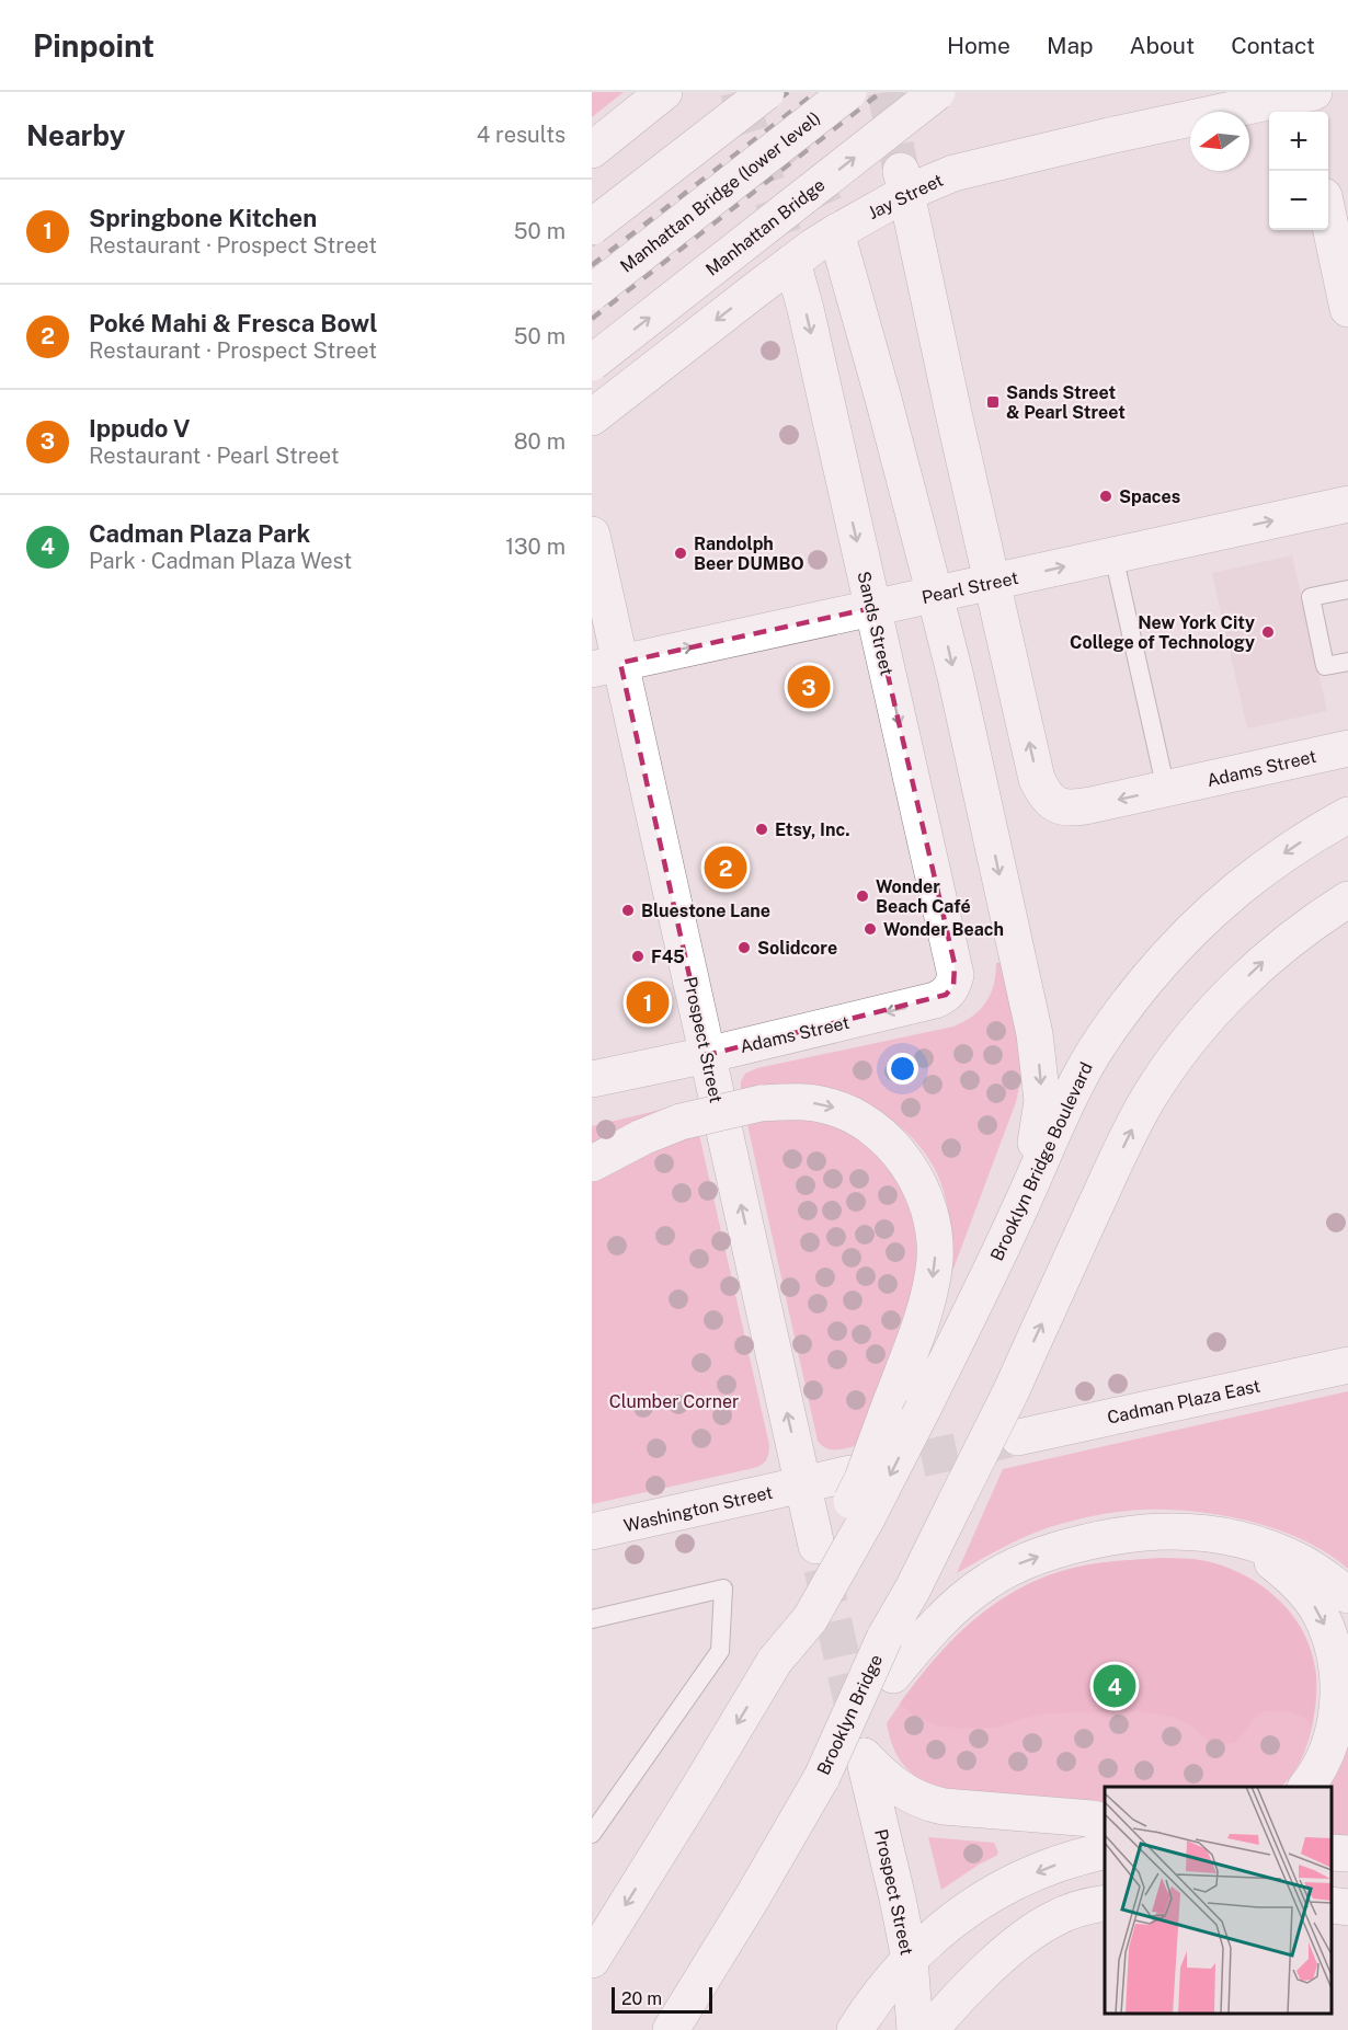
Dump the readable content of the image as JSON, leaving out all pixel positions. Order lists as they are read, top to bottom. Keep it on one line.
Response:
{"streets":{"main road":["Manhattan Bridge (lower level)","Jay Street","Manhattan Bridge","Pearl Street","Sands Street","Adams Street","Prospect Street","Brooklyn Bridge Boulevard","Cadman Plaza East","Washington Street","Brooklyn Bridge"]},"crossings":[["Jay Street","Sands Street"],["Pearl Street","Sands Street"],["Pearl Street","Adams Street"],["Pearl Street","Prospect Street"],["Sands Street","Adams Street"],["Adams Street","Prospect Street"],["Prospect Street","Washington Street"]],"one_way":["Pearl Street","Brooklyn Bridge Boulevard","Brooklyn Bridge"],"parks":["Clumber Corner"],"places":{"transit":["Sands Street & Pearl Street"],"other":["Spaces","Randolph Beer DUMBO","New York City College of Technology","Etsy, Inc.","Wonder Beach Café","Bluestone Lane","Wonder Beach","Solidcore","F45"]},"scale_bar":"20 m","north":"left","page":{"header":"Pinpoint","nav":["Home","Map","About","Contact"],"heading":["Nearby","4 results"],"map_buttons":["+","−"],"list":[{"mark":"1","name":"Springbone Kitchen","note":"Restaurant · Prospect Street","value":"50 m"},{"mark":"2","name":"Poké Mahi & Fresca Bowl","note":"Restaurant · Prospect Street","value":"50 m"},{"mark":"3","name":"Ippudo V","note":"Restaurant · Pearl Street","value":"80 m"},{"mark":"4","name":"Cadman Plaza Park","note":"Park · Cadman Plaza West","value":"130 m"}],"pins":["3","2","1","4"],"scale":"20 m"}}
